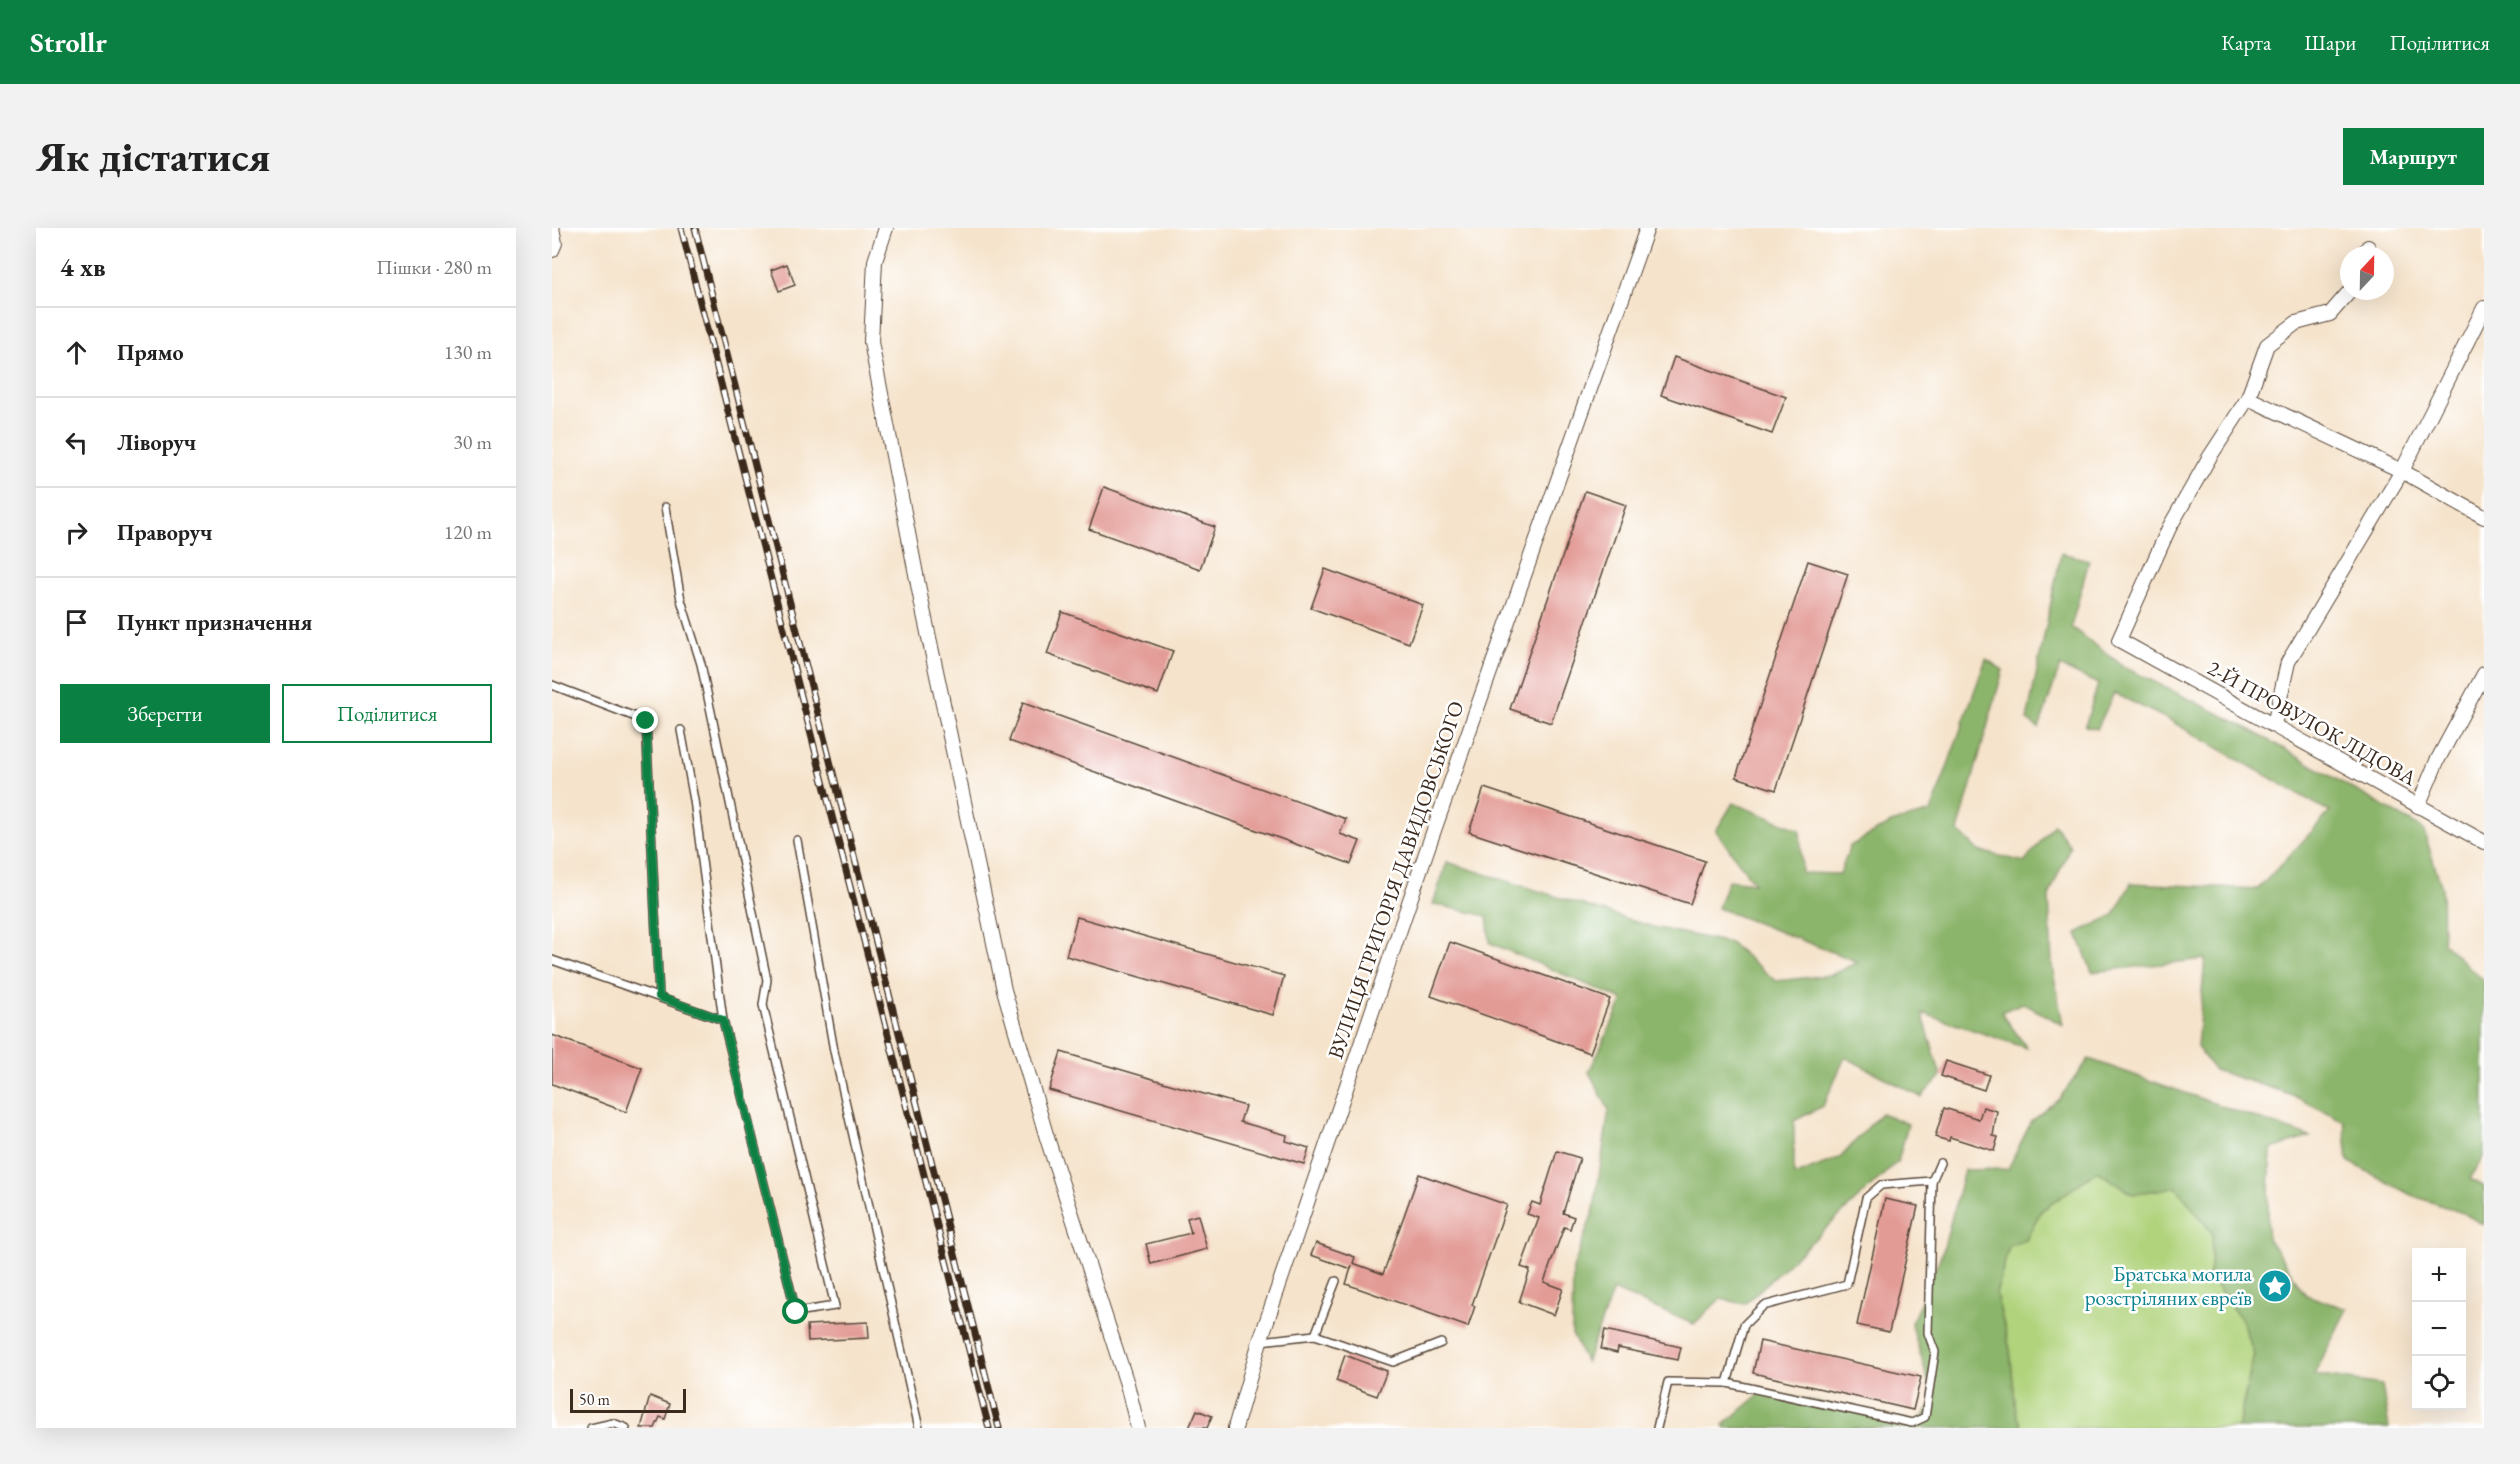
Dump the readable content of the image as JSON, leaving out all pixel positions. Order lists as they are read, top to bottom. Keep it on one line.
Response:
{"streets":{"street":["2-Й ПРОВУЛОК ЛІДОВА","ВУЛИЦЯ ГРИГОРІЯ ДАВИДОВСЬКОГО"]},"places":{"place":["Братська могила розстріляних євреїв"]},"scale_bar":"50 m","north":"top","page":{"header":"Strollr","nav":["Карта","Шари","Поділитися"],"buttons":["Маршрут",["Зберегти","Поділитися"]],"title":"Як дістатися","heading":["4 хв","Пішки · 280 m"],"list":[["Прямо","130 m"],["Ліворуч","30 m"],["Праворуч","120 m"],"Пункт призначення"],"map_buttons":["+","−"],"scale":"50 m"}}
